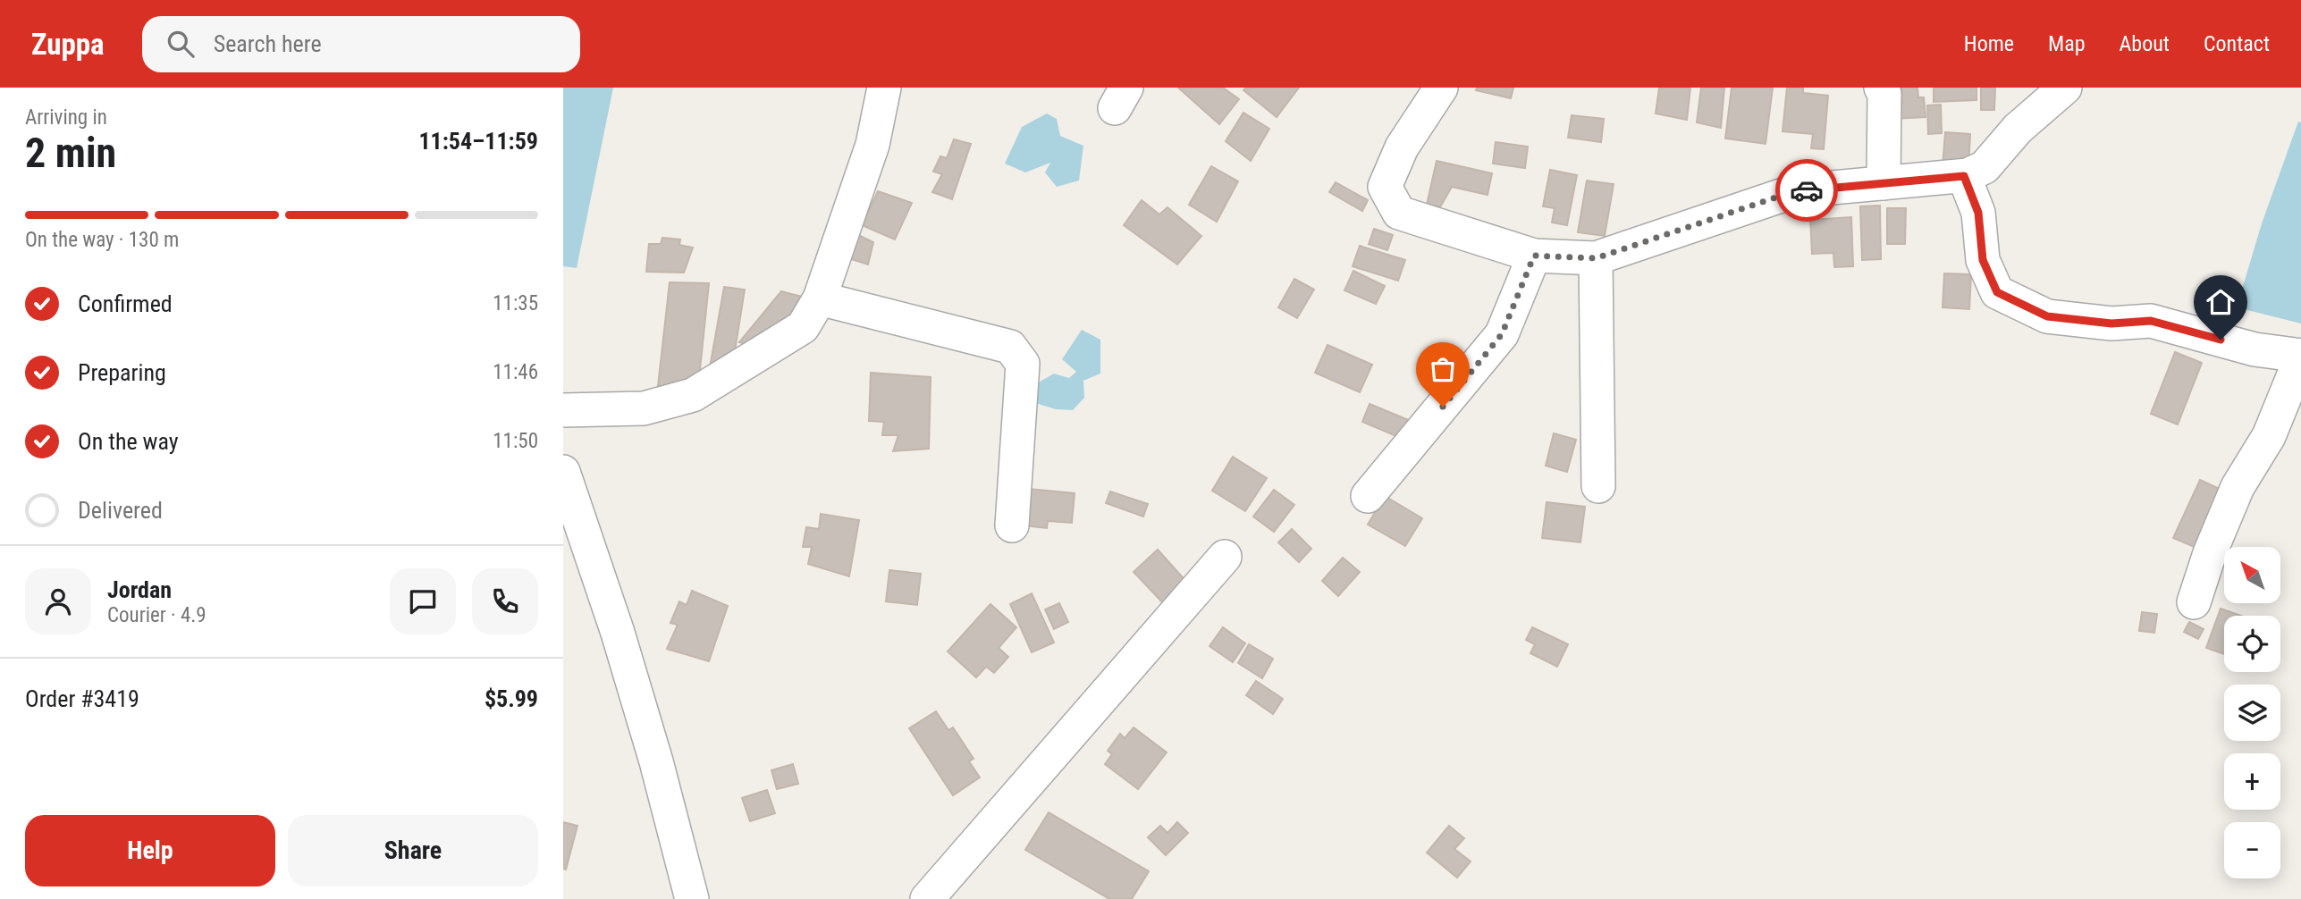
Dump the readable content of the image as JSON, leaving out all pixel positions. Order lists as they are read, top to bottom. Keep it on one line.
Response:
{"north":"top left","page":{"header":"Zuppa","search":"Search here","nav":["Home","Map","About","Contact"],"heading":["2 min","Arriving in","11:54–11:59"],"panel":["Jordan","Courier · 4.9","Order #3419","$5.99"],"bar":"On the way · 130 m","list":[["Confirmed","11:35"],["Preparing","11:46"],["On the way","11:50"],"Delivered"],"map_buttons":["+","−"],"buttons":["Help","Share"]}}
